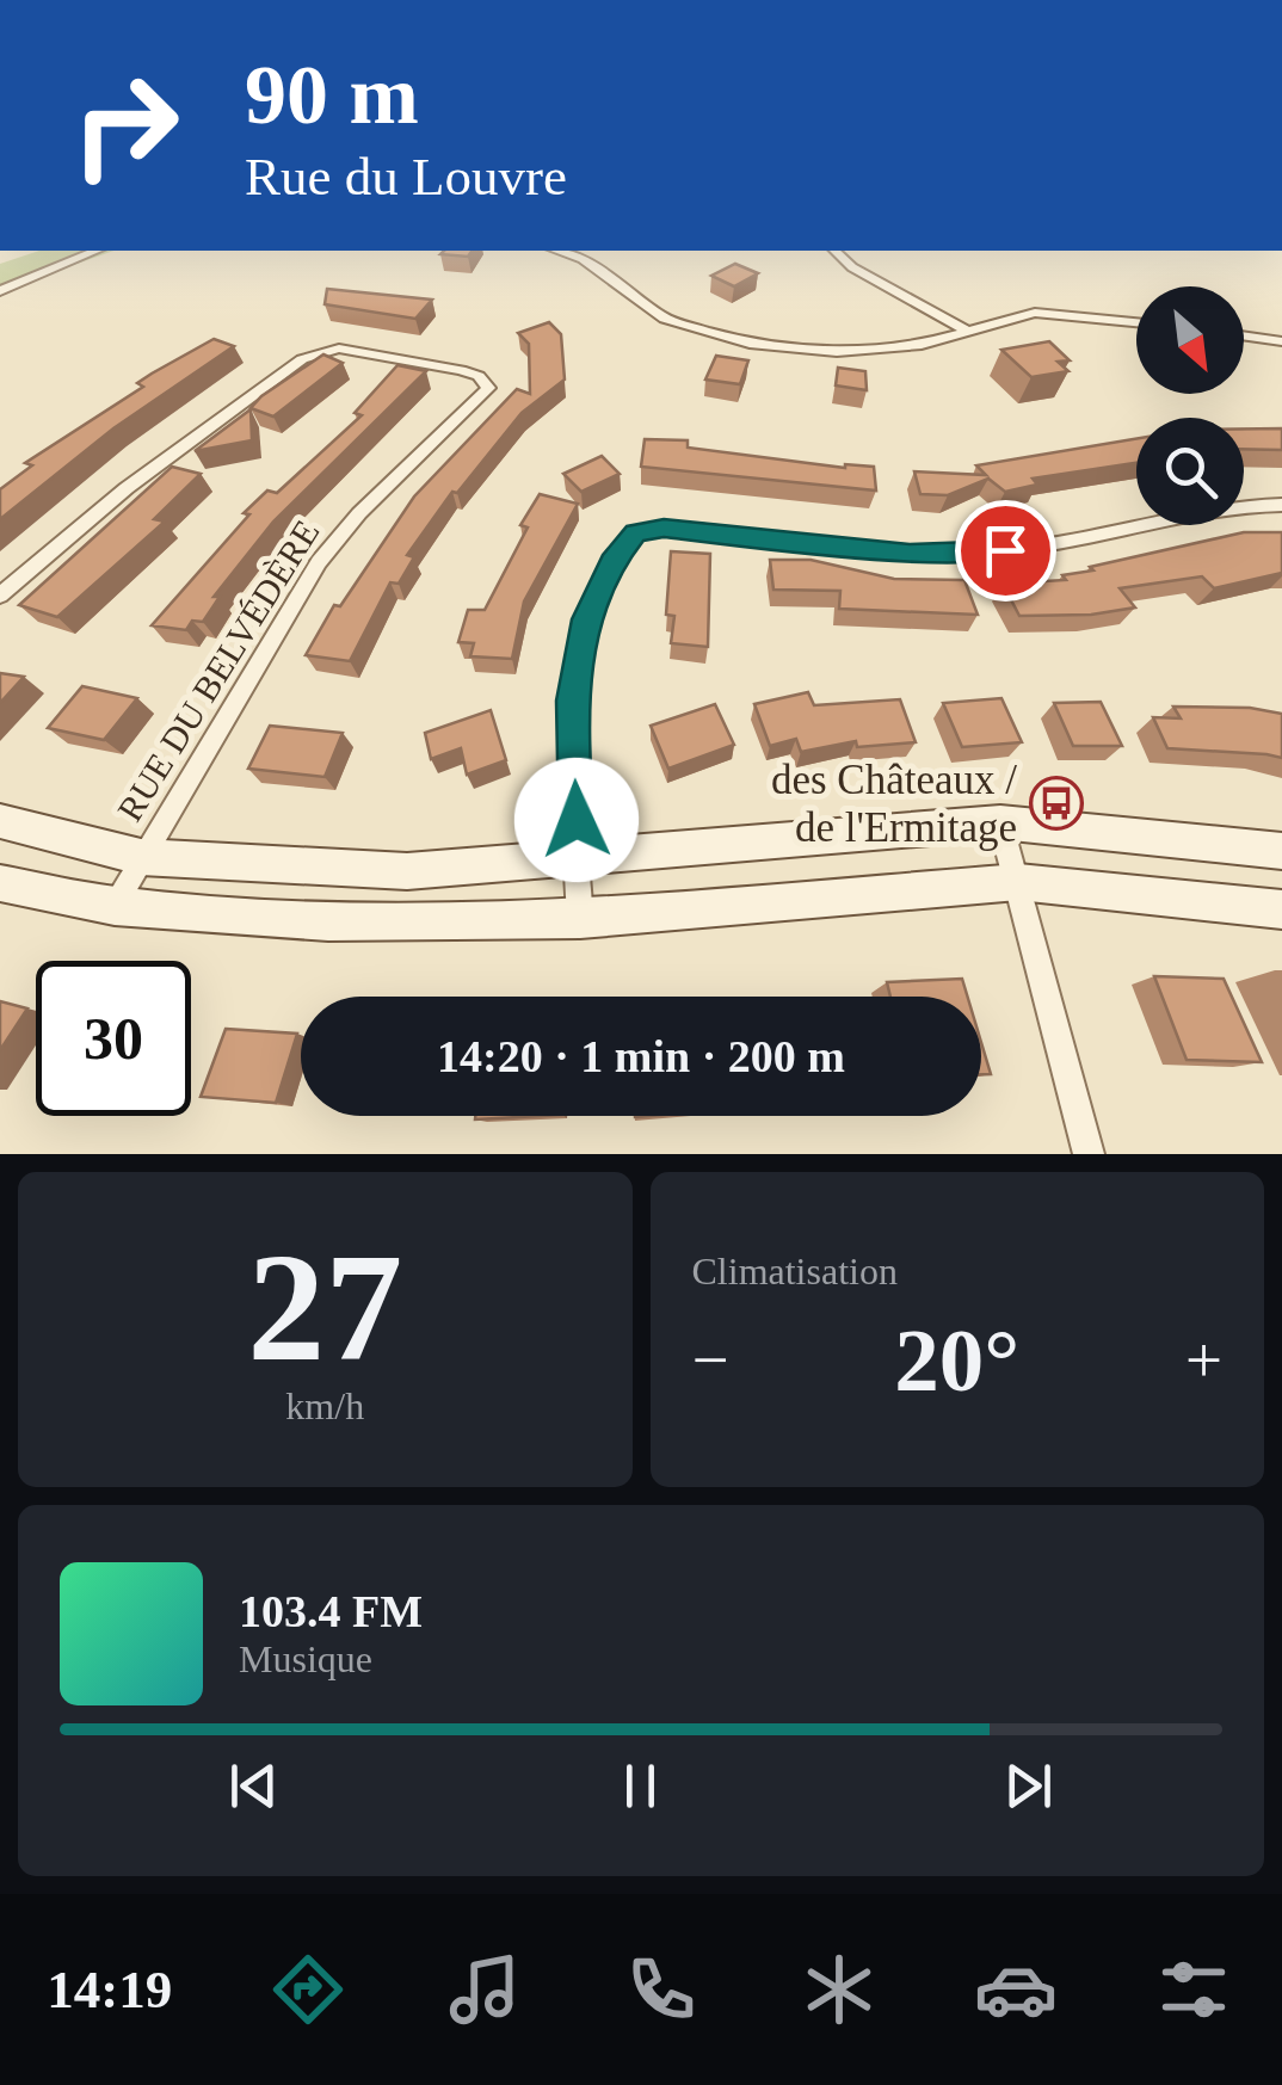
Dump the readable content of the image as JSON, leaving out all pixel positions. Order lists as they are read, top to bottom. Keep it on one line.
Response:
{"streets":{"street":["RUE DU BELVÉDÈRE"]},"places":{"bus stop":["des Châteaux / de l'Ermitage"]},"north":"bottom right","page":{"turn":["90 m","Rue du Louvre"],"limit":"30","trip":"14:20 · 1 min · 200 m","tile":[["27","km/h"],"Climatisation"],"heat":["−","20°","+"],"song":["103.4 FM","Musique"],"tabs":"14:19"}}
